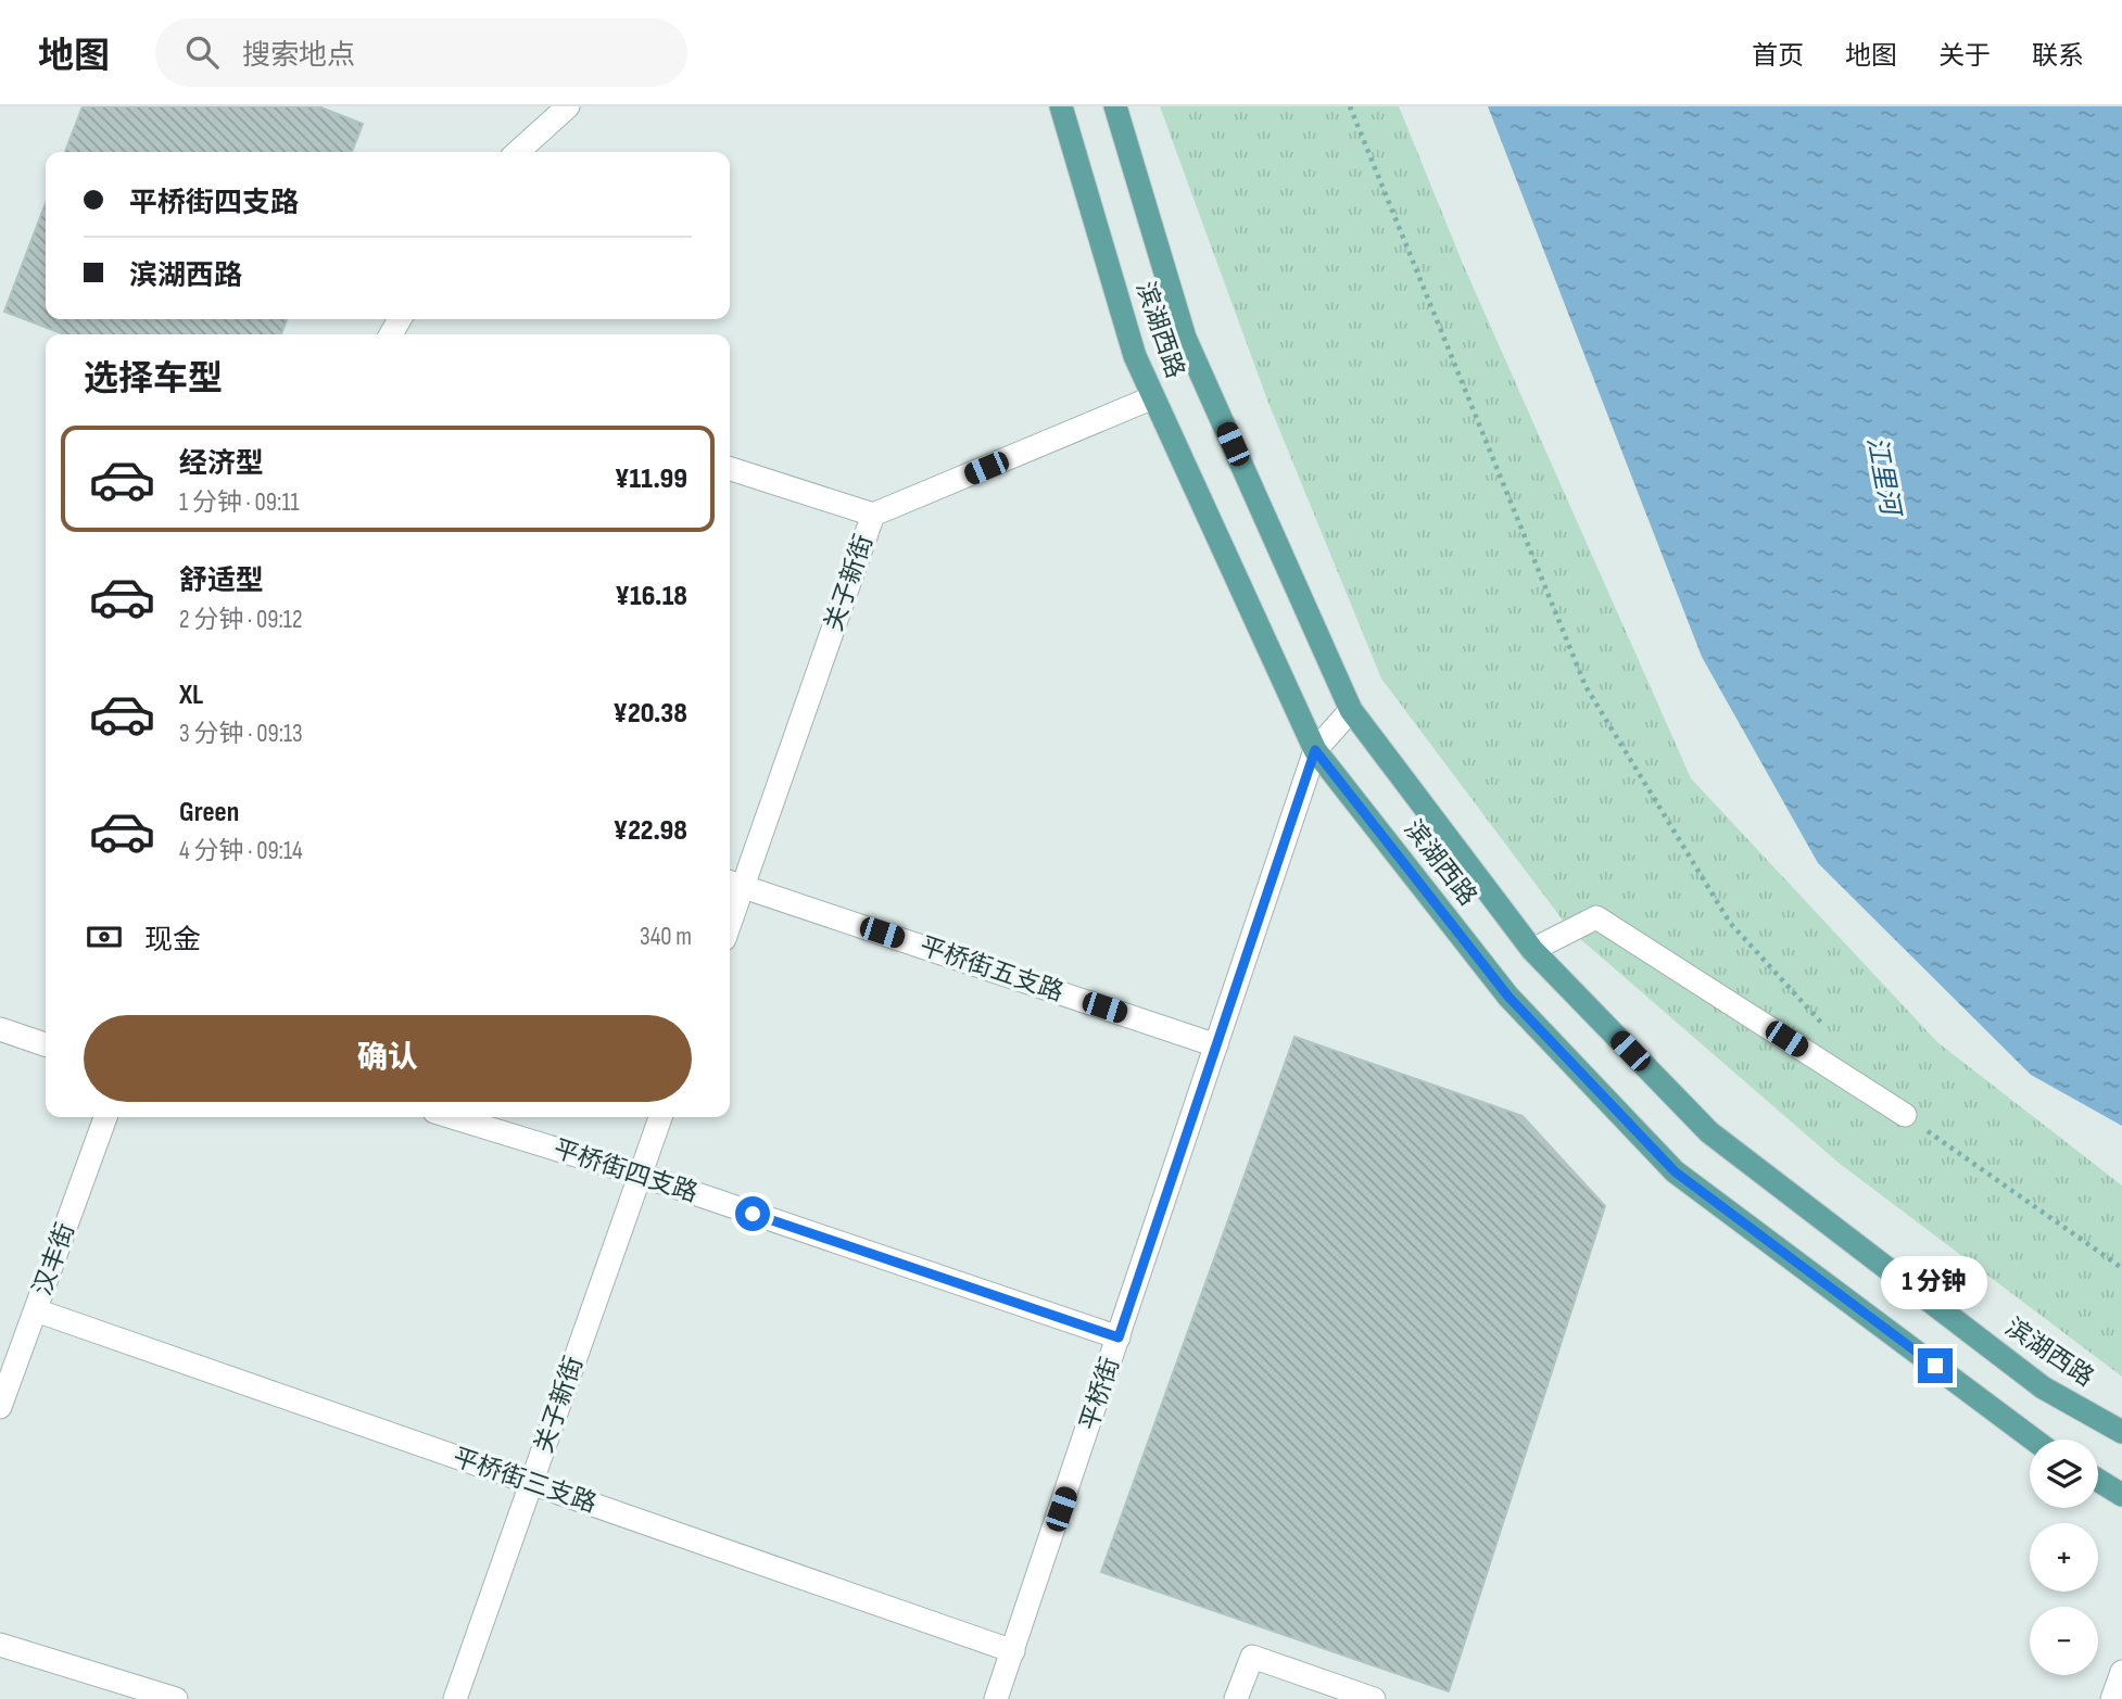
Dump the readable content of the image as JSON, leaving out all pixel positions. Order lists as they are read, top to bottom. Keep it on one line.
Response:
{"streets":{"main road":["滨湖西路"],"street":["关子新街","平桥街五支路","平桥街四支路","汉丰街","平桥街","平桥街三支路"]},"crossings":[["滨湖西路","关子新街"],["滨湖西路","平桥街"],["关子新街","平桥街五支路"],["关子新街","平桥街四支路"],["关子新街","平桥街三支路"],["平桥街五支路","平桥街"],["平桥街四支路","平桥街"],["汉丰街","平桥街三支路"],["平桥街","平桥街三支路"]],"water":["江里河"],"page":{"header":"地图","search":"搜索地点","nav":["首页","地图","关于","联系"],"banner":["平桥街四支路","滨湖西路"],"heading":"选择车型","list":[{"name":"经济型","note":"1 分钟 · 09:11","value":"¥11.99"},{"name":"舒适型","note":"2 分钟 · 09:12","value":"¥16.18"},{"name":"XL","note":"3 分钟 · 09:13","value":"¥20.38"},{"name":"Green","note":"4 分钟 · 09:14","value":"¥22.98"}],"pay":["现金","340 m"],"buttons":"确认","bubble":"1 分钟","map_buttons":["+","−"]}}
